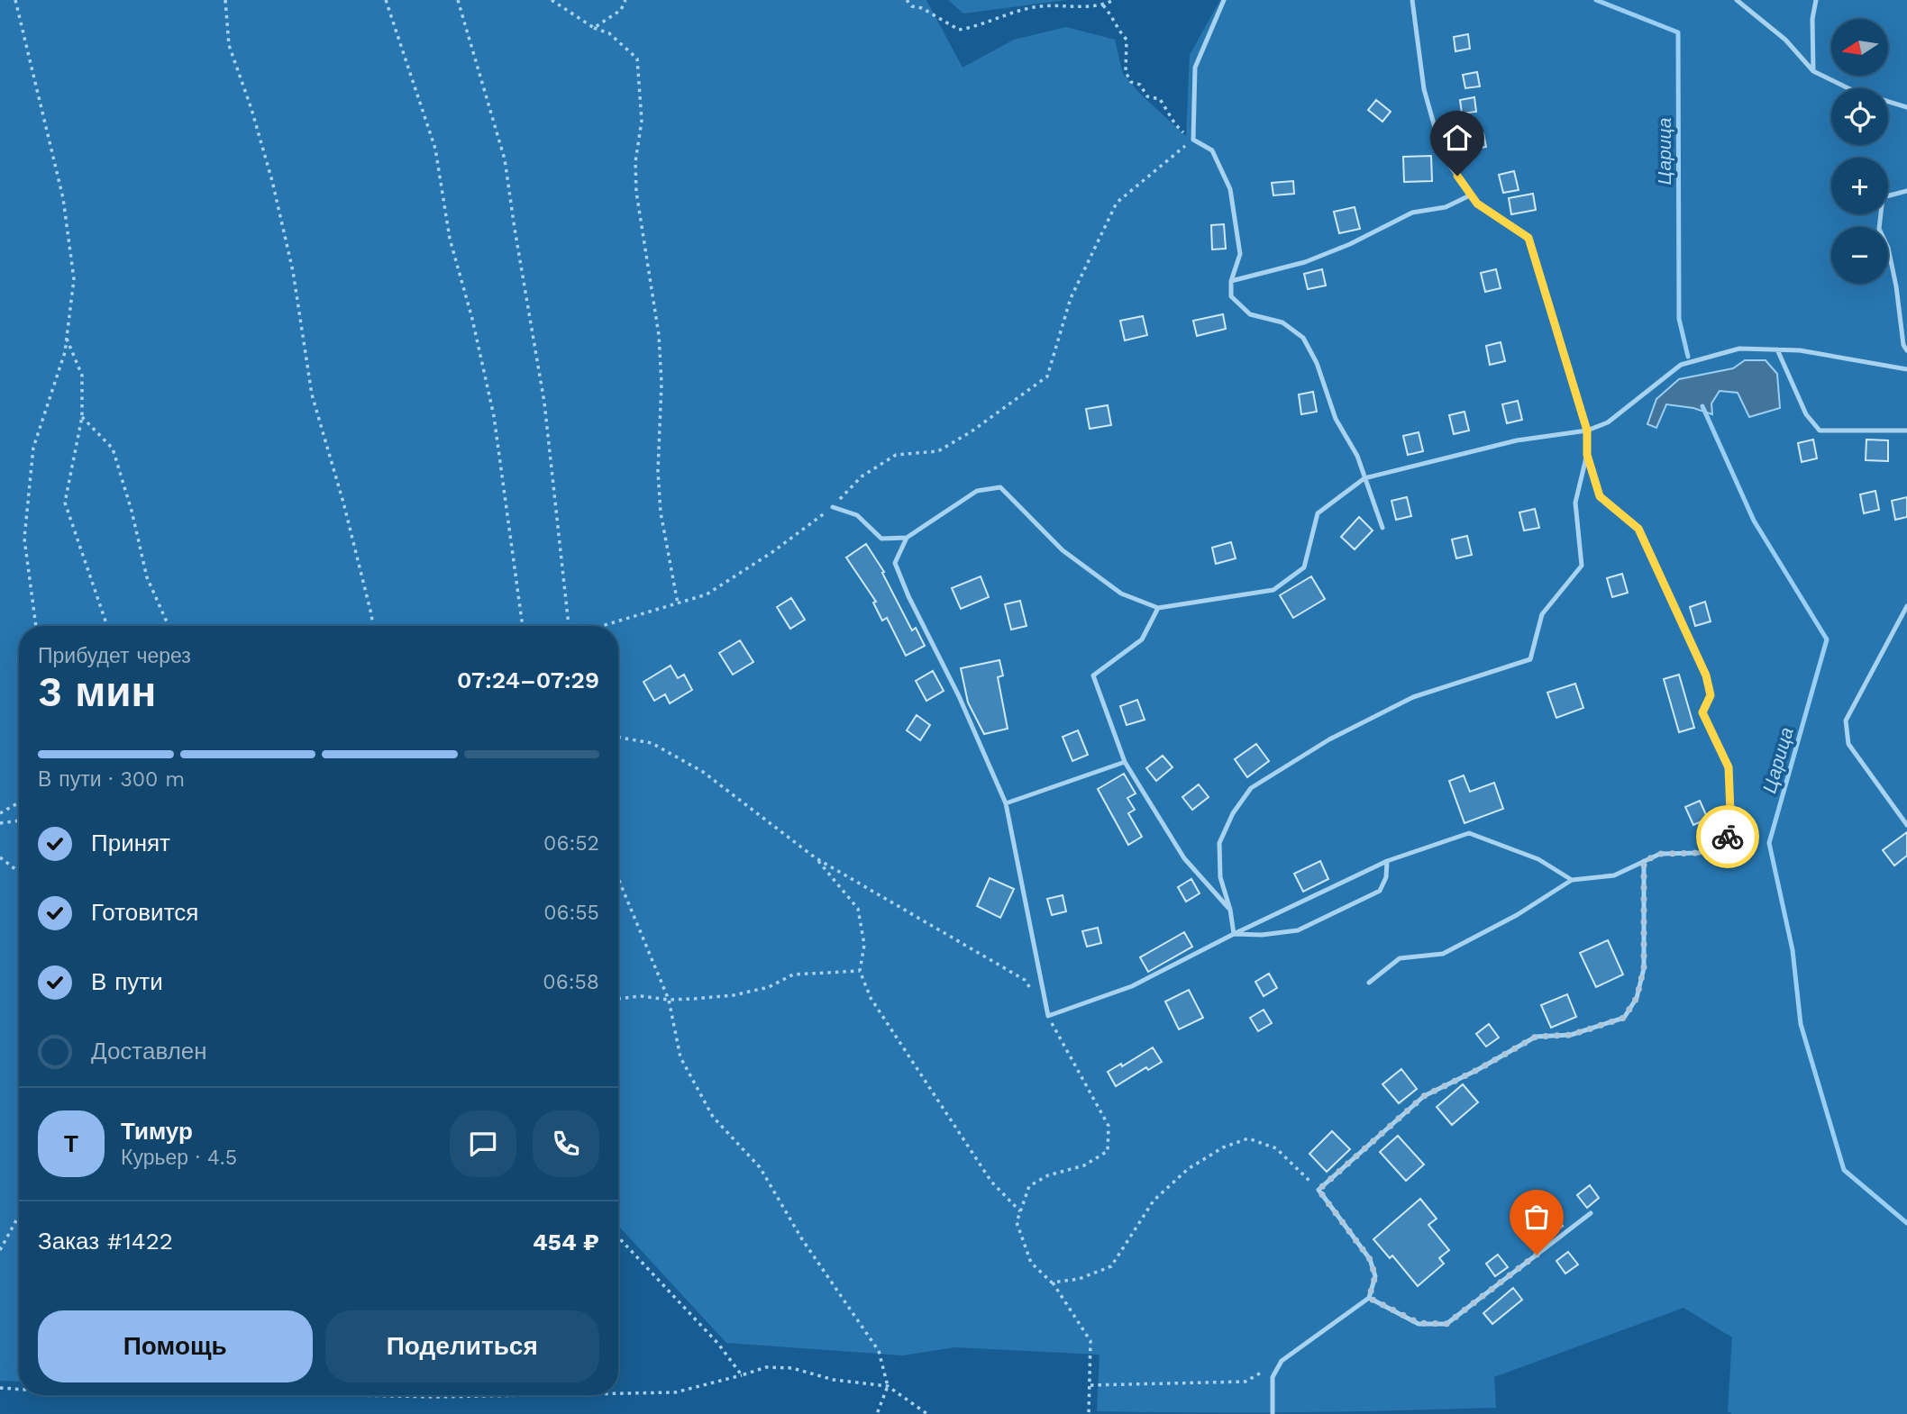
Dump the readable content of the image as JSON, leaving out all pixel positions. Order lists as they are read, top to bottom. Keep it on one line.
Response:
{"water":["Царица"],"north":"left","page":{"map_buttons":["+","−"],"heading":["3 мин","Прибудет через","07:24–07:29"],"panel":["Тимур","Курьер · 4.5","Заказ #1422","454 ₽"],"bar":"В пути · 300 m","list":[["Принят","06:52"],["Готовится","06:55"],["В пути","06:58"],"Доставлен"],"round":"Т","buttons":["Помощь","Поделиться"]}}
